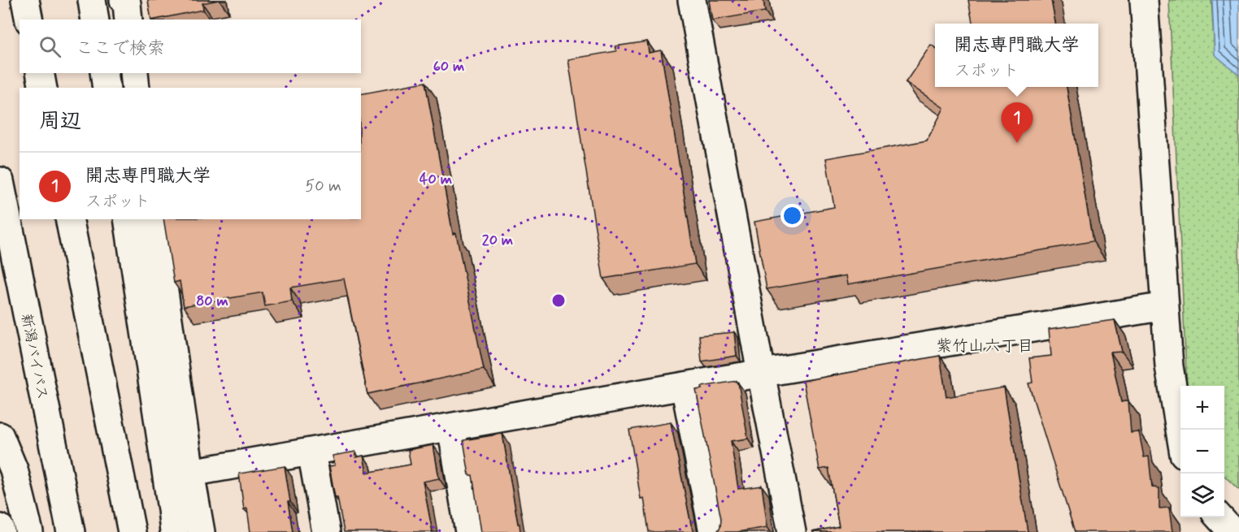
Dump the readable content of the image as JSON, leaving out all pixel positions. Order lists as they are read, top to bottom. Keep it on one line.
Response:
{"streets":{"main road":["新潟バイパス"]},"districts":["紫竹山六丁目"],"page":{"search":"ここで検索","popup":["開志専門職大学","スポット"],"heading":"周辺","pins":"1","list":[{"mark":"1","name":"開志専門職大学","note":"スポット","value":"50 m"}],"map_buttons":["+","−"]},"rings":["60 m","40 m","20 m","80 m"]}
